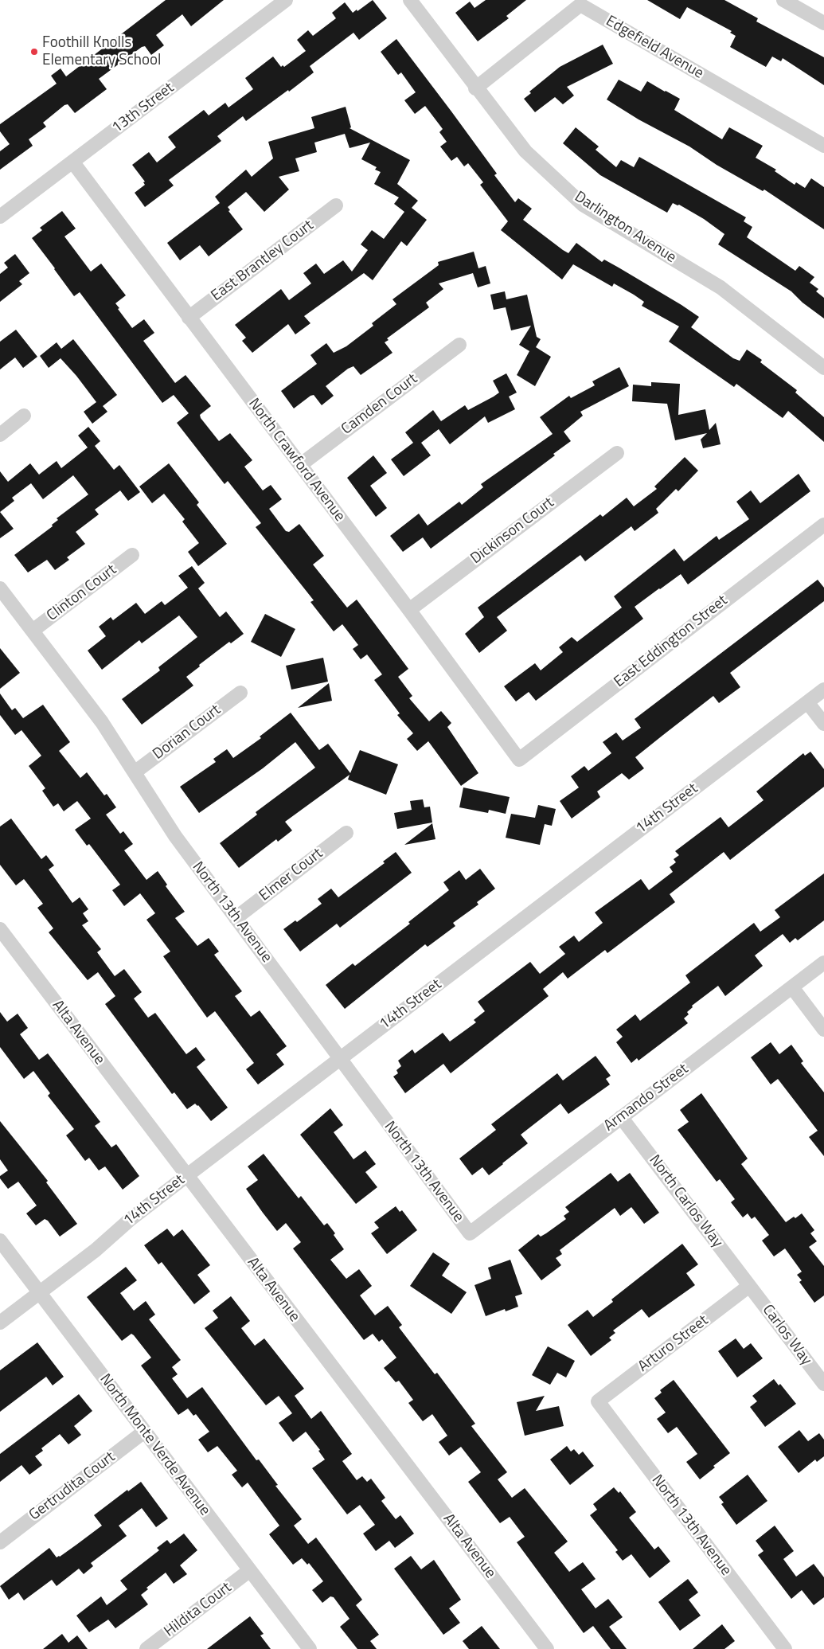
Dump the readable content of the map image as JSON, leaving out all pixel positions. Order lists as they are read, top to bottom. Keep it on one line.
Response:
{"streets":{"street":["Edgefield Avenue","13th Street","Darlington Avenue","East Brantley Court","Camden Court","North Crawford Avenue","Dickinson Court","Clinton Court","East Eddington Street","Dorian Court","14th Street","Elmer Court","North 13th Avenue","Alta Avenue","Armando Street","North Carlos Way","Carlos Way","Arturo Street","North Monte Verde Avenue","Gertrudita Court","Hildita Court"]},"crossings":[["Edgefield Avenue","Darlington Avenue"],["13th Street","North Crawford Avenue"],["East Brantley Court","North Crawford Avenue"],["Camden Court","North Crawford Avenue"],["North Crawford Avenue","Dickinson Court"],["North Crawford Avenue","East Eddington Street"],["Clinton Court","North 13th Avenue"],["Dorian Court","North 13th Avenue"],["14th Street","North 13th Avenue"],["14th Street","Alta Avenue"],["14th Street","North Monte Verde Avenue"],["Elmer Court","North 13th Avenue"],["North 13th Avenue","Armando Street"],["North 13th Avenue","Arturo Street"],["Armando Street","North Carlos Way"],["North Carlos Way","Carlos Way"],["North Carlos Way","Arturo Street"],["Carlos Way","Arturo Street"],["North Monte Verde Avenue","Gertrudita Court"],["North Monte Verde Avenue","Hildita Court"]],"places":["Foothill Knolls Elementary School"]}
